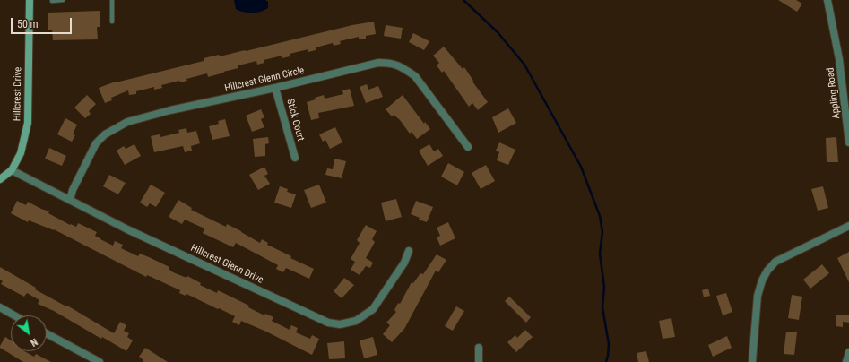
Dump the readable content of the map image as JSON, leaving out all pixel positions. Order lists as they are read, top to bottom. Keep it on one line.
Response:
{"streets":{"street":["Hillcrest Glenn Circle","Appling Road","Hillcrest Drive","Stick Court","Hillcrest Glenn Drive"]},"crossings":[["Hillcrest Glenn Circle","Stick Court"],["Hillcrest Glenn Circle","Hillcrest Glenn Drive"],["Hillcrest Drive","Hillcrest Glenn Drive"]],"scale_bar":"50 m","north":"bottom right"}
